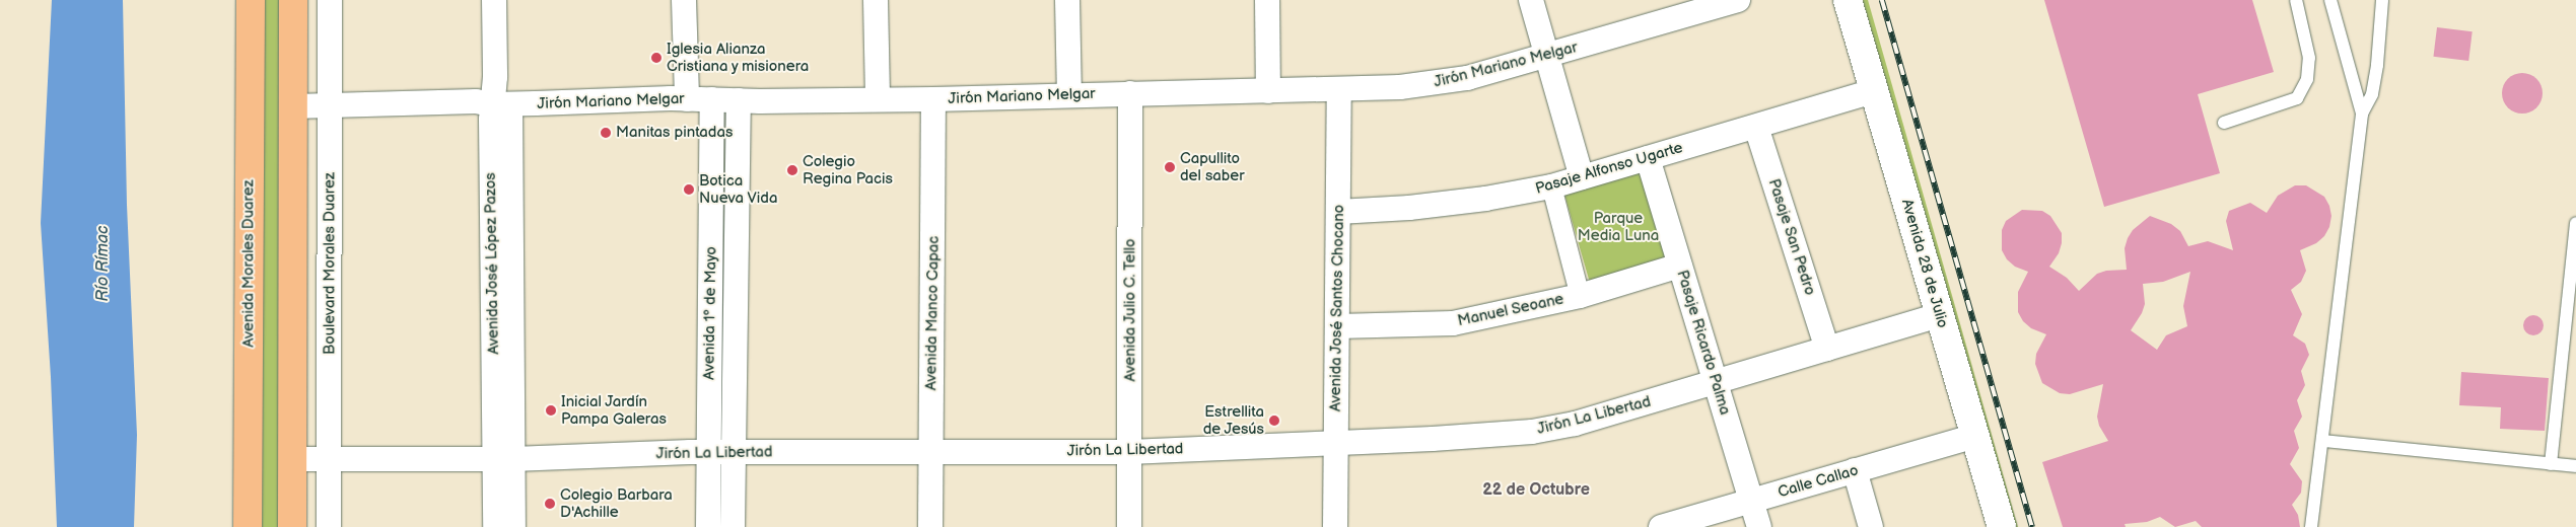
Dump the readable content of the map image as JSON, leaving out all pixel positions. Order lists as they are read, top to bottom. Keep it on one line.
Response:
{"streets":{"highway":["Avenida Morales Duarez"],"street":["Jirón Mariano Melgar","Pasaje Alfonso Ugarte","Pasaje San Pedro","Boulevard Morales Duarez","Avenida José López Pazos","Avenida 28 de Julio","Avenida José Santos Chocano","Avenida Julio C. Tello","Manuel Seoane","Avenida 1º de Mayo","Avenida Manco Capac","Pasaje Ricardo Palma","Jirón La Libertad","Calle Callao"]},"crossings":[["Jirón Mariano Melgar","Boulevard Morales Duarez"],["Jirón Mariano Melgar","Avenida José López Pazos"],["Jirón Mariano Melgar","Avenida José Santos Chocano"],["Jirón Mariano Melgar","Avenida Julio C. Tello"],["Jirón Mariano Melgar","Avenida 1º de Mayo"],["Jirón Mariano Melgar","Avenida Manco Capac"],["Pasaje Alfonso Ugarte","Pasaje San Pedro"],["Pasaje Alfonso Ugarte","Avenida 28 de Julio"],["Pasaje Alfonso Ugarte","Avenida José Santos Chocano"],["Pasaje Alfonso Ugarte","Pasaje Ricardo Palma"],["Pasaje San Pedro","Jirón La Libertad"],["Boulevard Morales Duarez","Jirón La Libertad"],["Avenida José López Pazos","Jirón La Libertad"],["Avenida 28 de Julio","Jirón La Libertad"],["Avenida 28 de Julio","Calle Callao"],["Avenida José Santos Chocano","Manuel Seoane"],["Avenida José Santos Chocano","Jirón La Libertad"],["Avenida Julio C. Tello","Jirón La Libertad"],["Manuel Seoane","Pasaje Ricardo Palma"],["Avenida 1º de Mayo","Jirón La Libertad"],["Avenida Manco Capac","Jirón La Libertad"],["Pasaje Ricardo Palma","Jirón La Libertad"],["Pasaje Ricardo Palma","Calle Callao"]],"districts":["22 de Octubre"],"water":["Río Rímac"],"parks":["Parque Media Luna"],"places":["Iglesia Alianza Cristiana y misionera","Manitas pintadas","Capullito del saber","Colegio Regina Pacis","Botica Nueva Vida","Inicial Jardín Pampa Galeras","Estrellita de Jesús","Colegio Barbara D'Achille"]}
